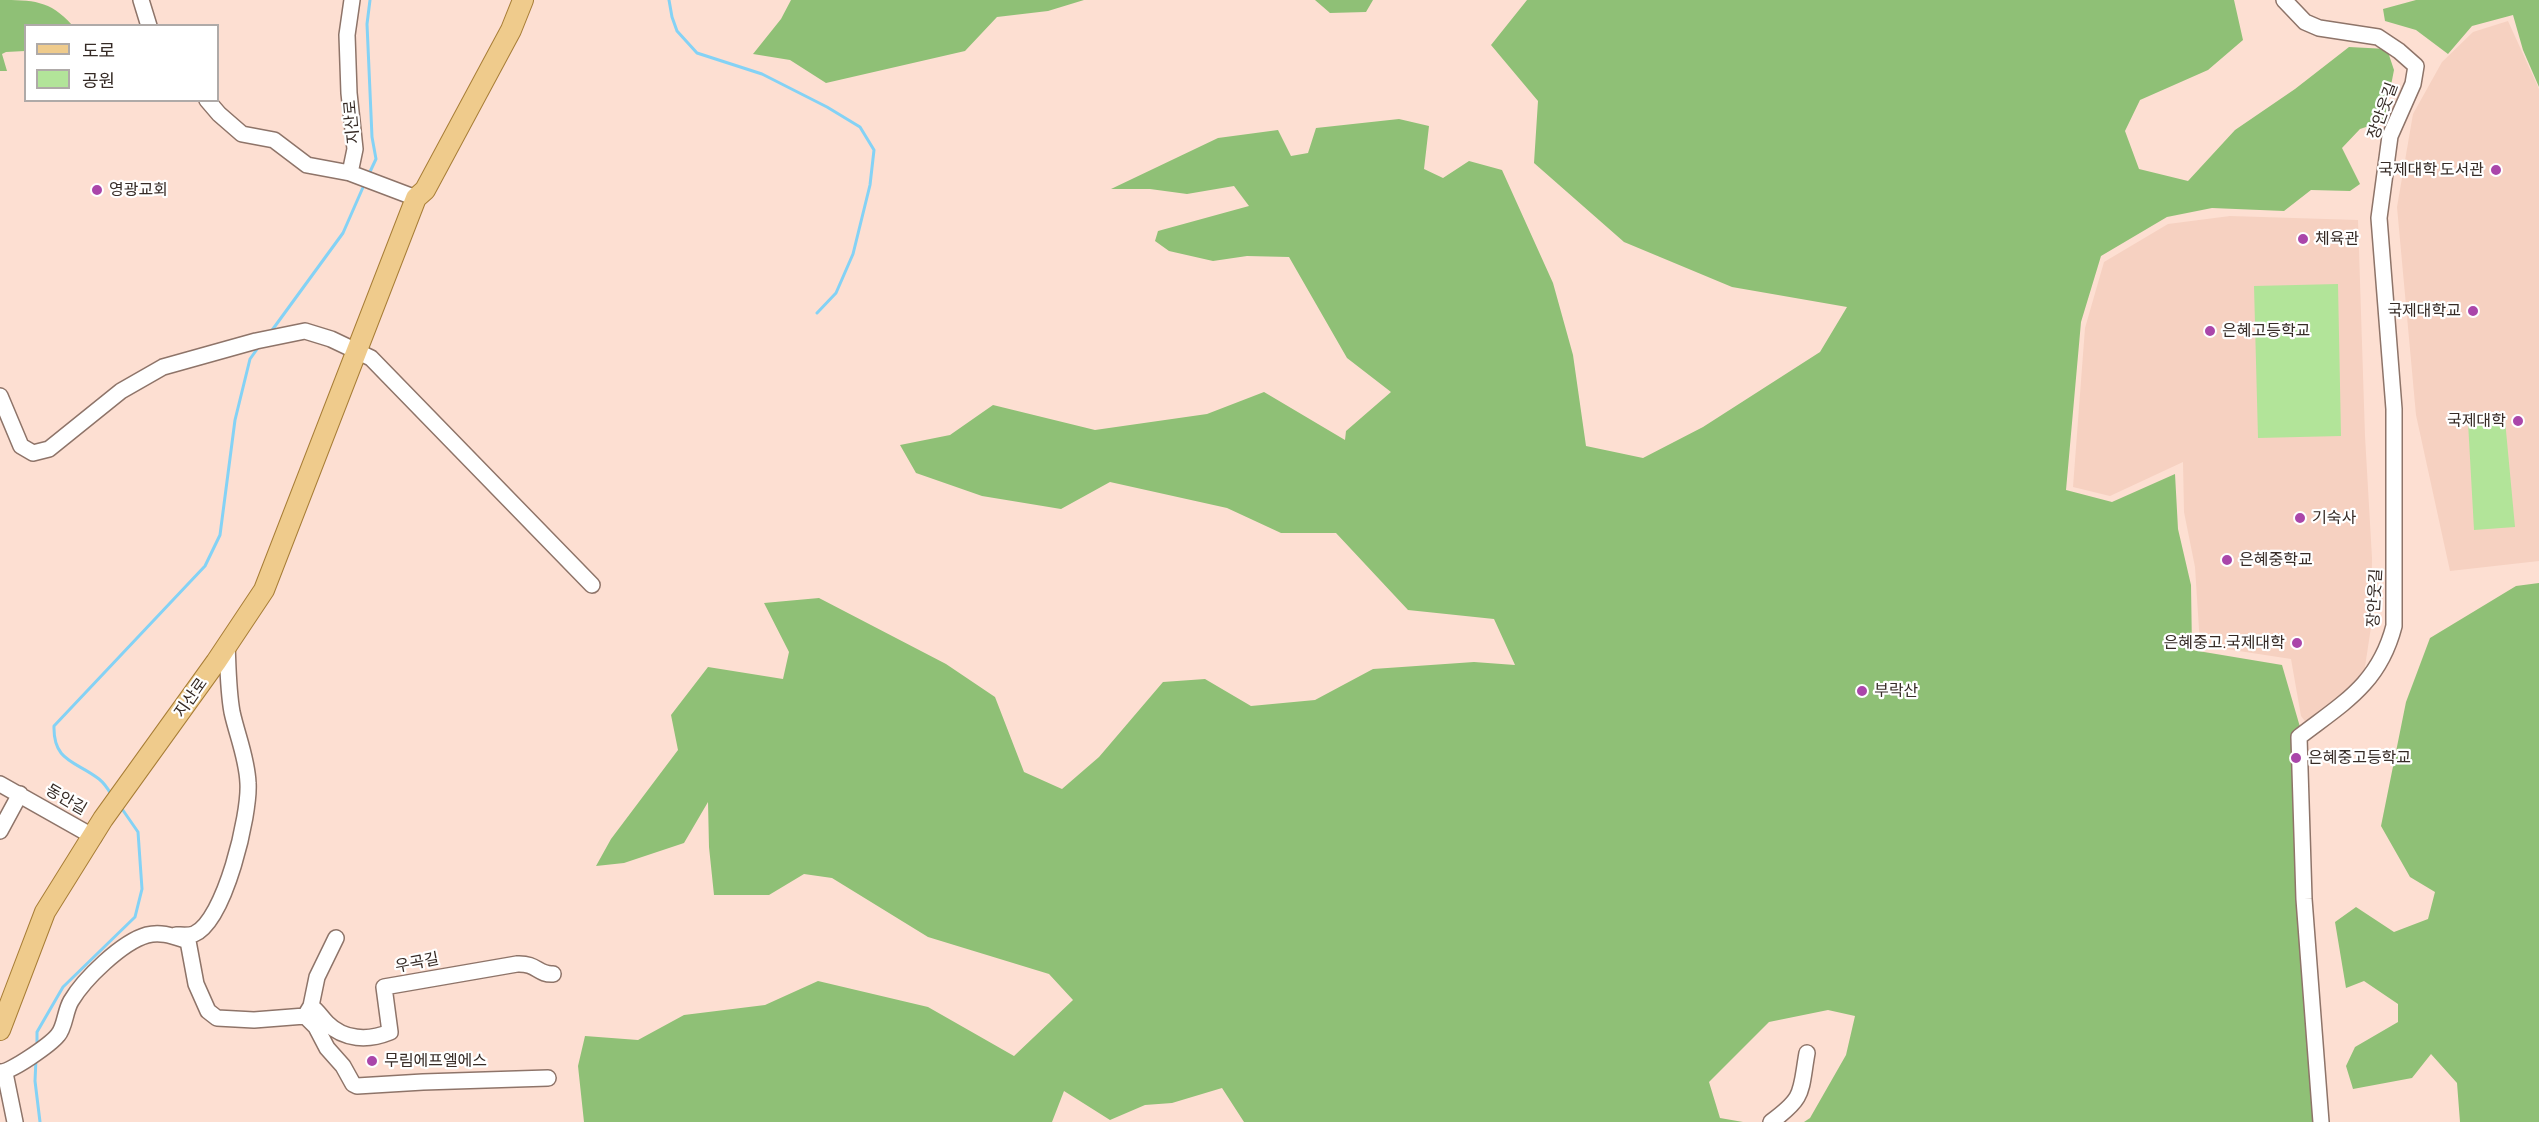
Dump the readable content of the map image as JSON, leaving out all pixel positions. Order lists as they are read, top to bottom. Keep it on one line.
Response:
{"streets":{"main road":["지산로"],"street":["장안웃길","동안길","우곡길"]},"crossings":[["지산로","동안길"]],"places":["국제대학 도서관","영광교회","체육관","국제대학교","은혜고등학교","국제대학","기숙사","은혜중학교","은혜중고.국제대학","부락산","은혜중고등학교","무림에프엘에스"],"legend":["도로","공원"]}
